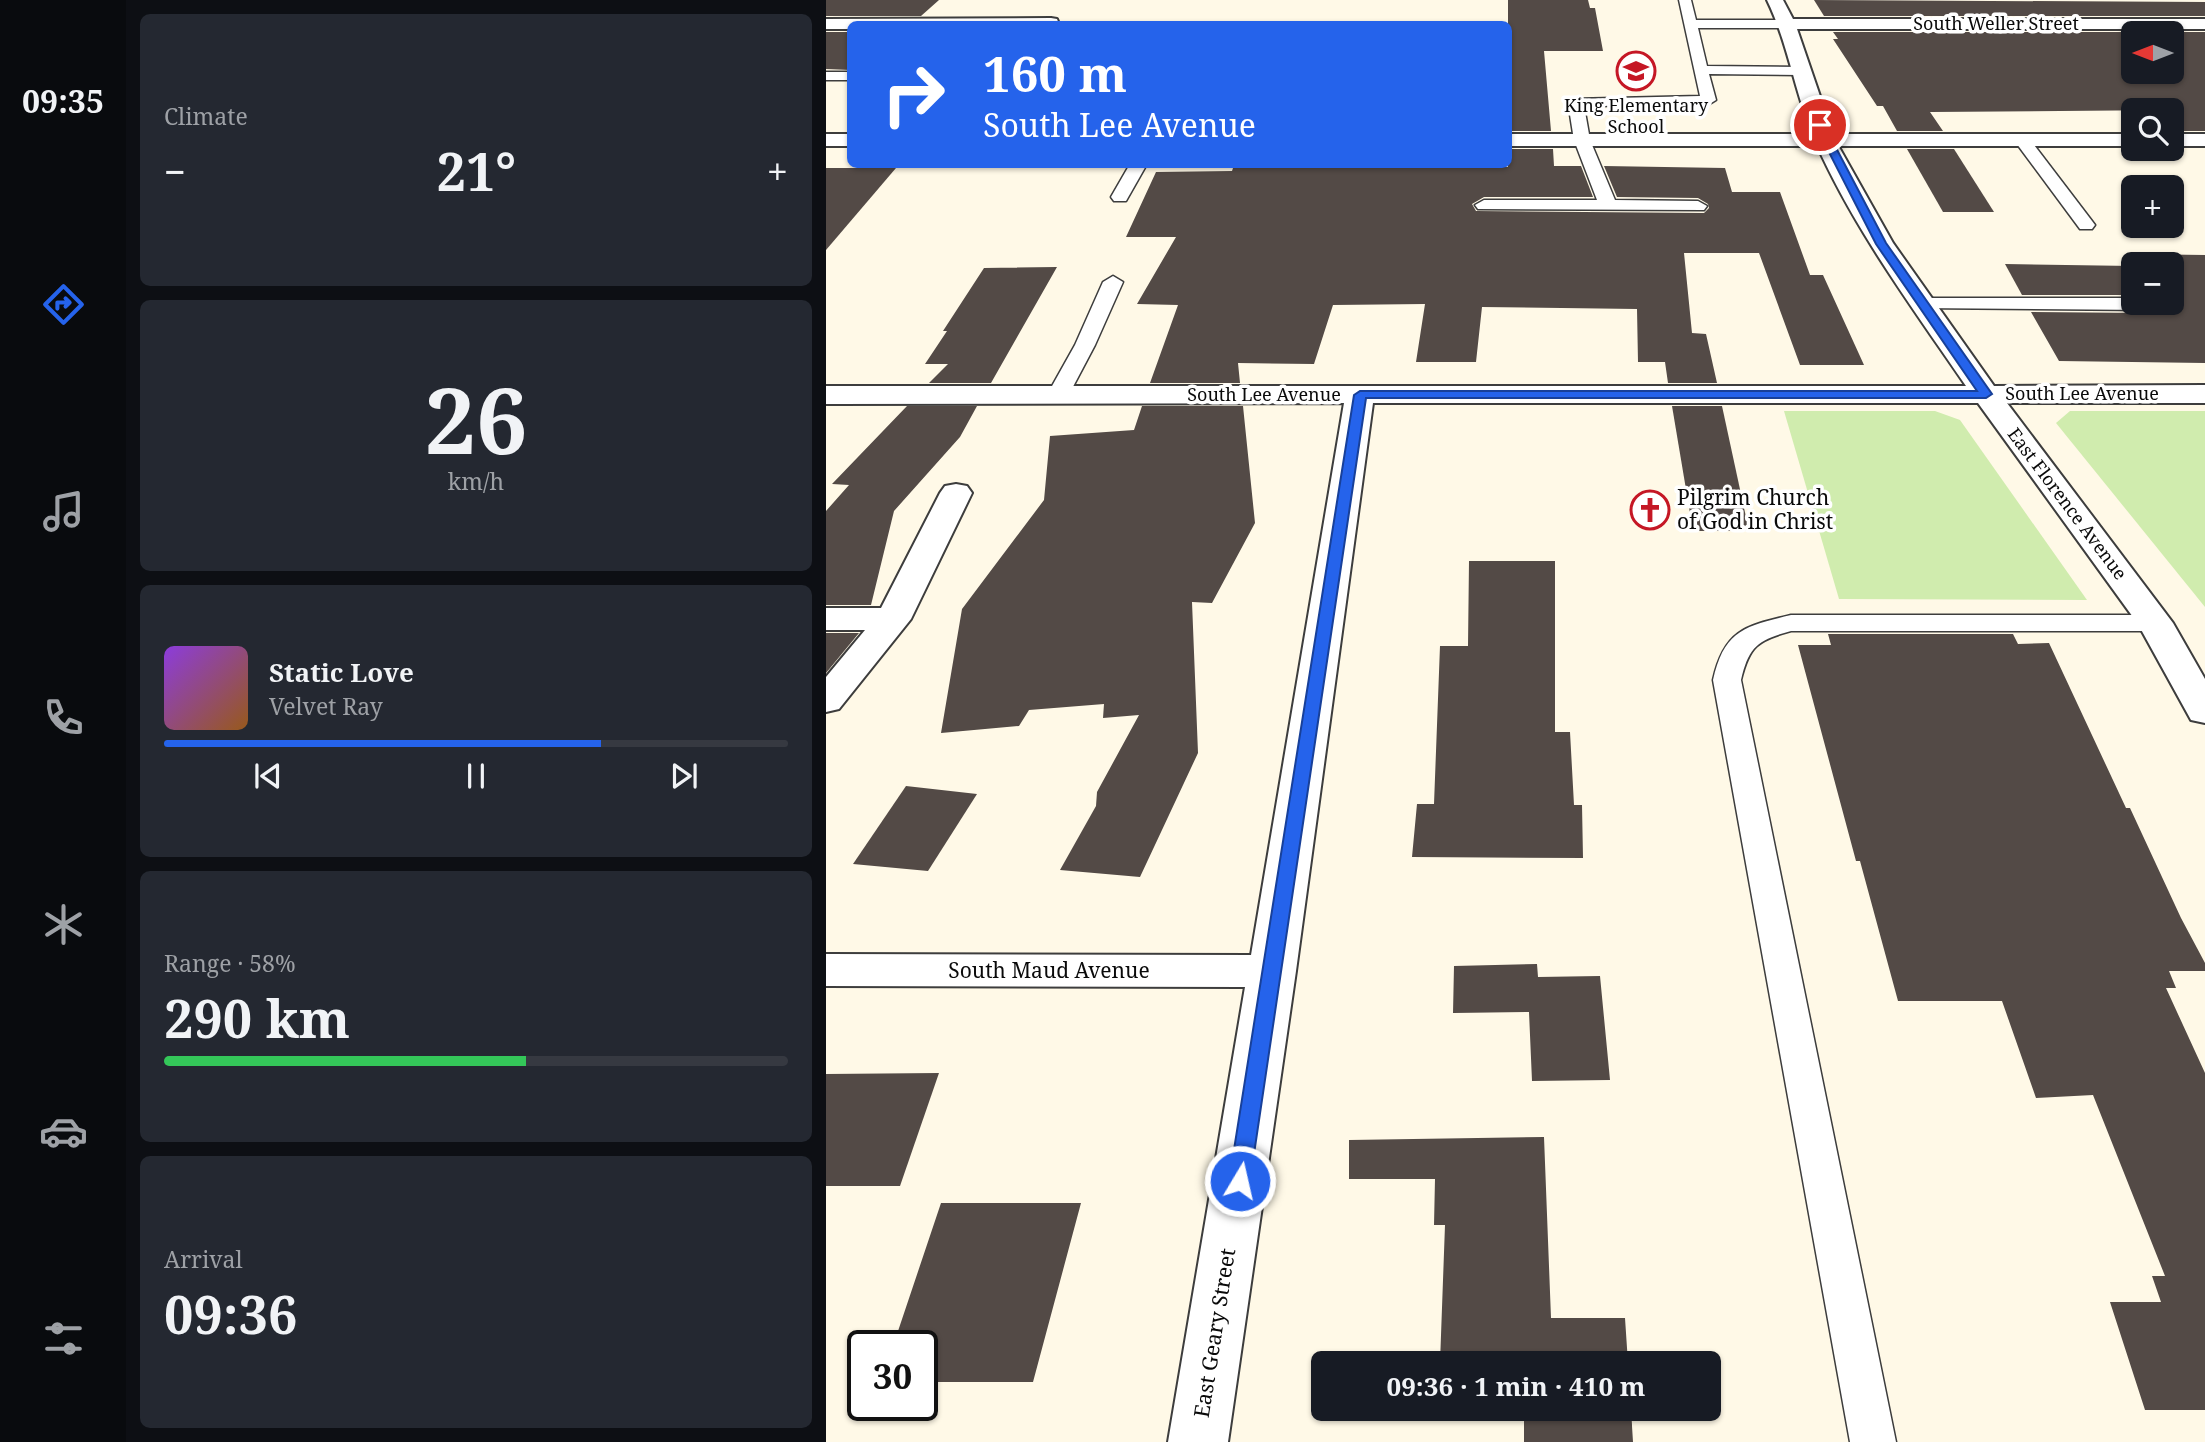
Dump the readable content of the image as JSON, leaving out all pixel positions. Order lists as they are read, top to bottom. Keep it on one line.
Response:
{"streets":{"street":["South Weller Street","South Lee Avenue","East Florence Avenue","South Maud Avenue","East Geary Street"]},"crossings":[["South Weller Street","East Florence Avenue"],["South Lee Avenue","East Florence Avenue"],["South Lee Avenue","East Geary Street"],["South Maud Avenue","East Geary Street"]],"places":{"school or university":["King Elementary School"],"church":["Pilgrim Church of God in Christ"]},"north":"left","page":{"tabs":"09:35","tile":["Climate",["26","km/h"],["Range · 58%","290 km"],["Arrival","09:36"]],"map_buttons":["+","−"],"turn":["160 m","South Lee Avenue"],"heat":["−","21°","+"],"song":["Static Love","Velvet Ray"],"limit":"30","trip":"09:36 · 1 min · 410 m"}}
